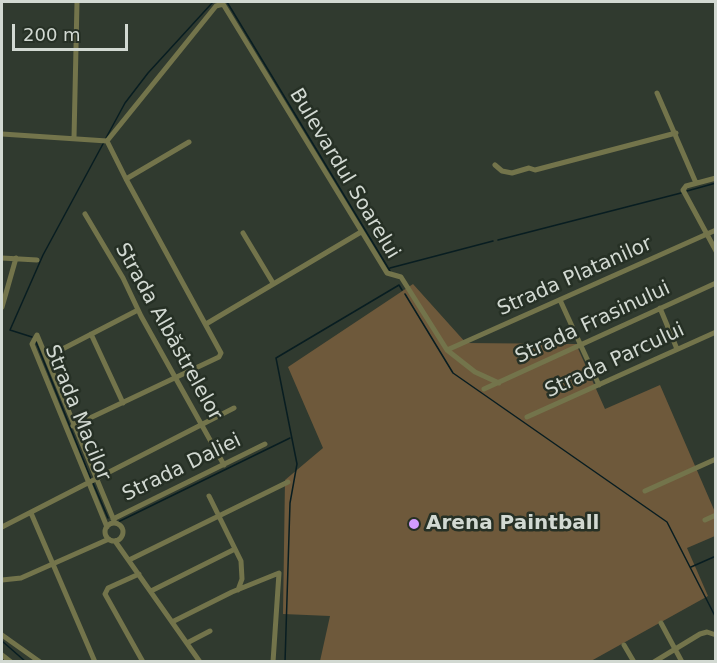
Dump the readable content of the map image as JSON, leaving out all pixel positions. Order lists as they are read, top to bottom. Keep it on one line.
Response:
{"streets":{"street":["Bulevardul Soarelui","Strada Platanilor","Strada Frasinului","Strada Albăstrelelor","Strada Parcului","Strada Macilor","Strada Daliei"]},"crossings":[["Bulevardul Soarelui","Strada Platanilor"],["Strada Albăstrelelor","Strada Daliei"],["Strada Macilor","Strada Daliei"]],"places":["Arena Paintball"],"scale_bar":"200 m"}
